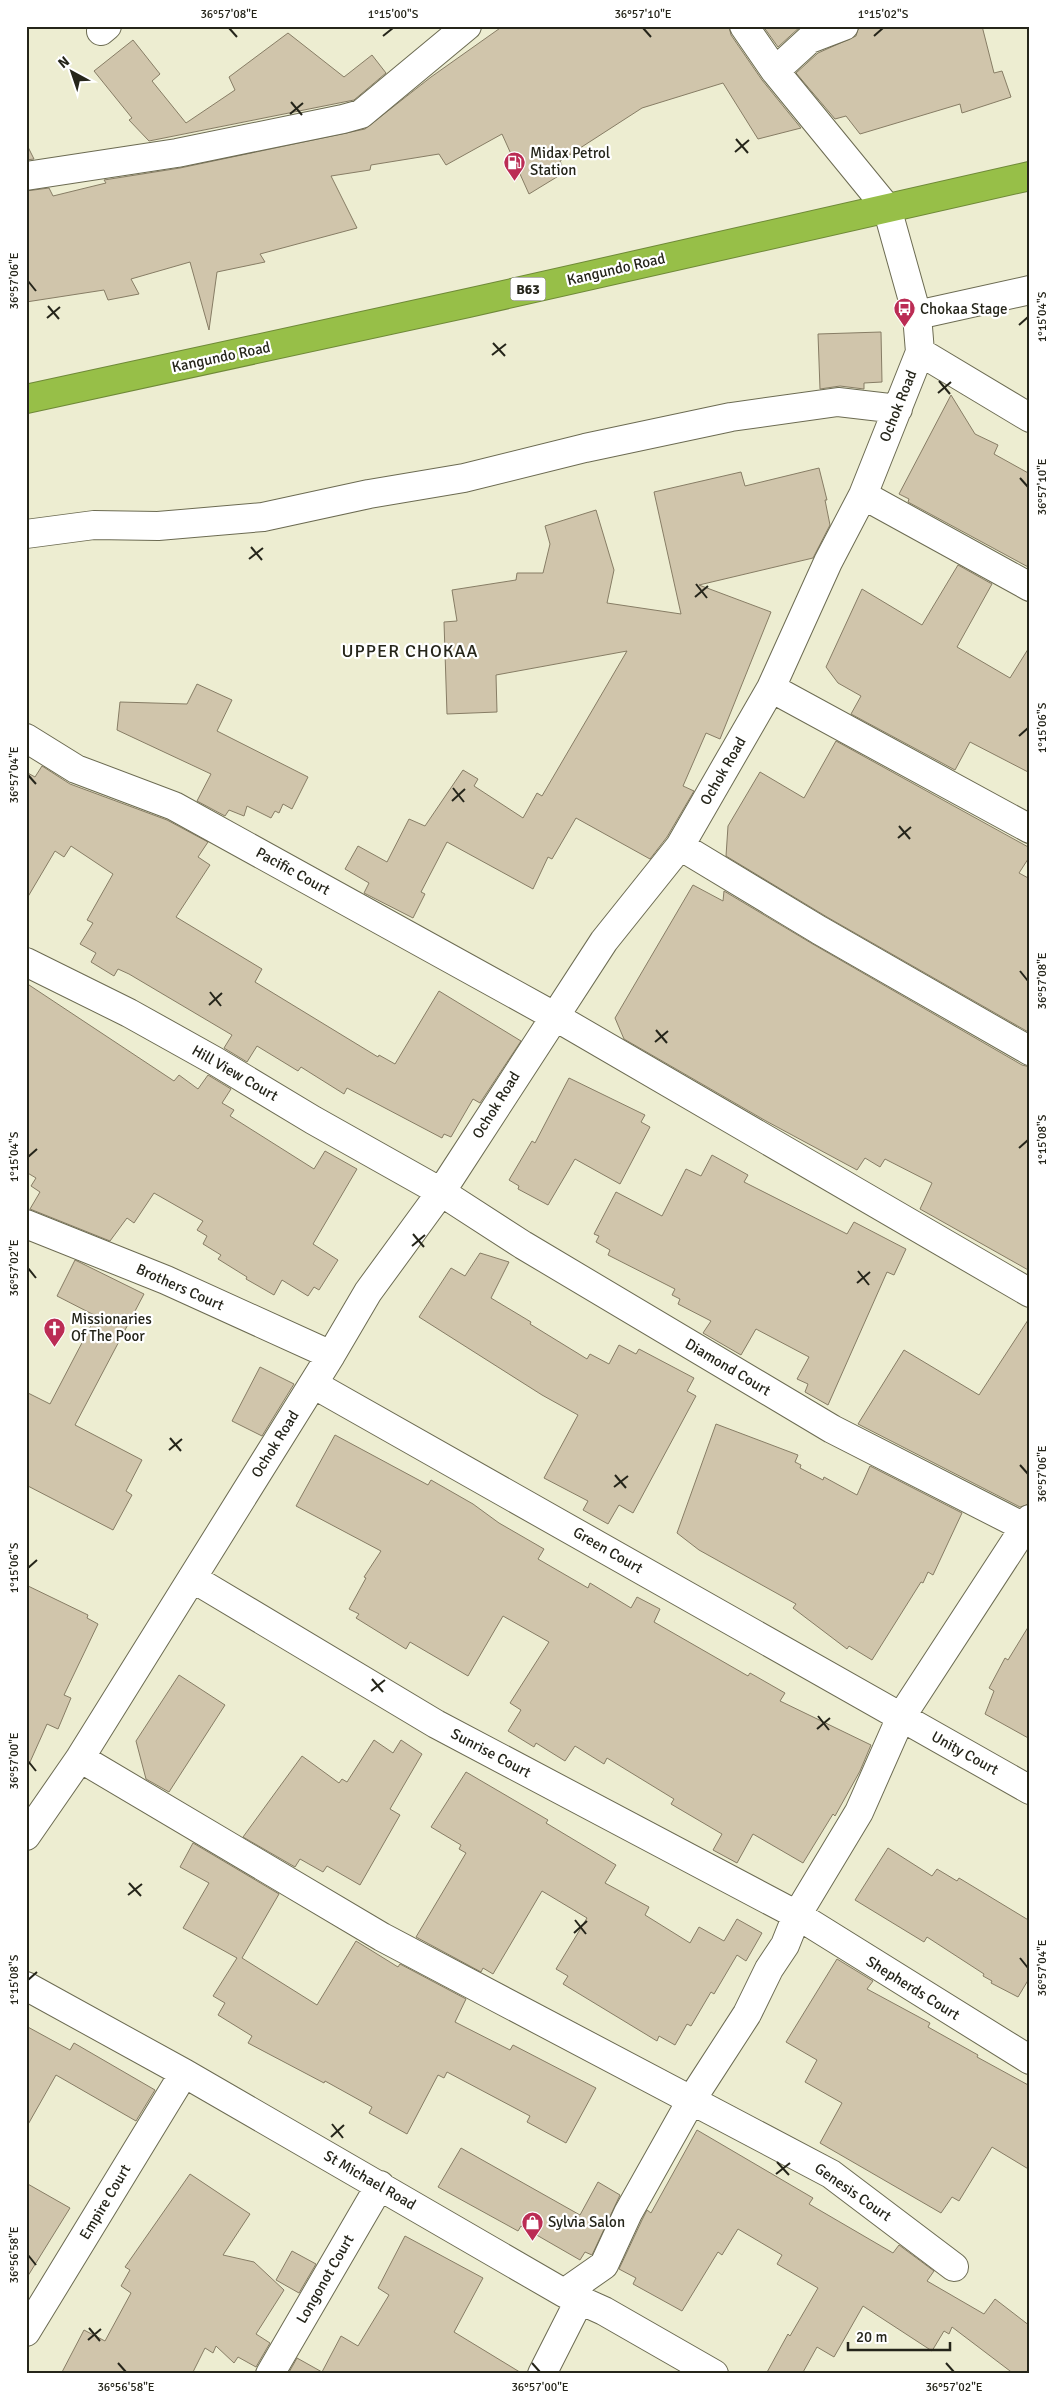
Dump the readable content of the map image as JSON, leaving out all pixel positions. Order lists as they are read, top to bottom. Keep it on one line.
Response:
{"streets":{"highway":["Kangundo Road","B63"],"street":["Ochok Road","Pacific Court","Hill View Court","Brothers Court","Diamond Court","Green Court","Sunrise Court","Unity Court","Shepherds Court","St Michael Road","Genesis Court","Empire Court","Longonot Court"]},"crossings":[["Ochok Road","Pacific Court"],["Ochok Road","Hill View Court"],["Ochok Road","Brothers Court"],["Ochok Road","Diamond Court"],["Ochok Road","Green Court"],["Ochok Road","Sunrise Court"],["Ochok Road","Genesis Court"],["Hill View Court","Diamond Court"],["Green Court","Unity Court"],["Sunrise Court","Shepherds Court"],["St Michael Road","Empire Court"],["St Michael Road","Longonot Court"]],"districts":["UPPER CHOKAA"],"places":{"fuel station":["Midax Petrol Station"],"bus stop":["Chokaa Stage"],"church":["Missionaries Of The Poor"],"shop":["Sylvia Salon"]},"scale_bar":"20 m","north":"top left","coordinates":["36°57'08\"E","1°15'00\"S","36°57'10\"E","1°15'02\"S","36°57'06\"E","1°15'04\"S","1°15'06\"S","36°57'04\"E","1°15'08\"S","36°57'02\"E","36°57'00\"E","36°56'58\"E"]}
